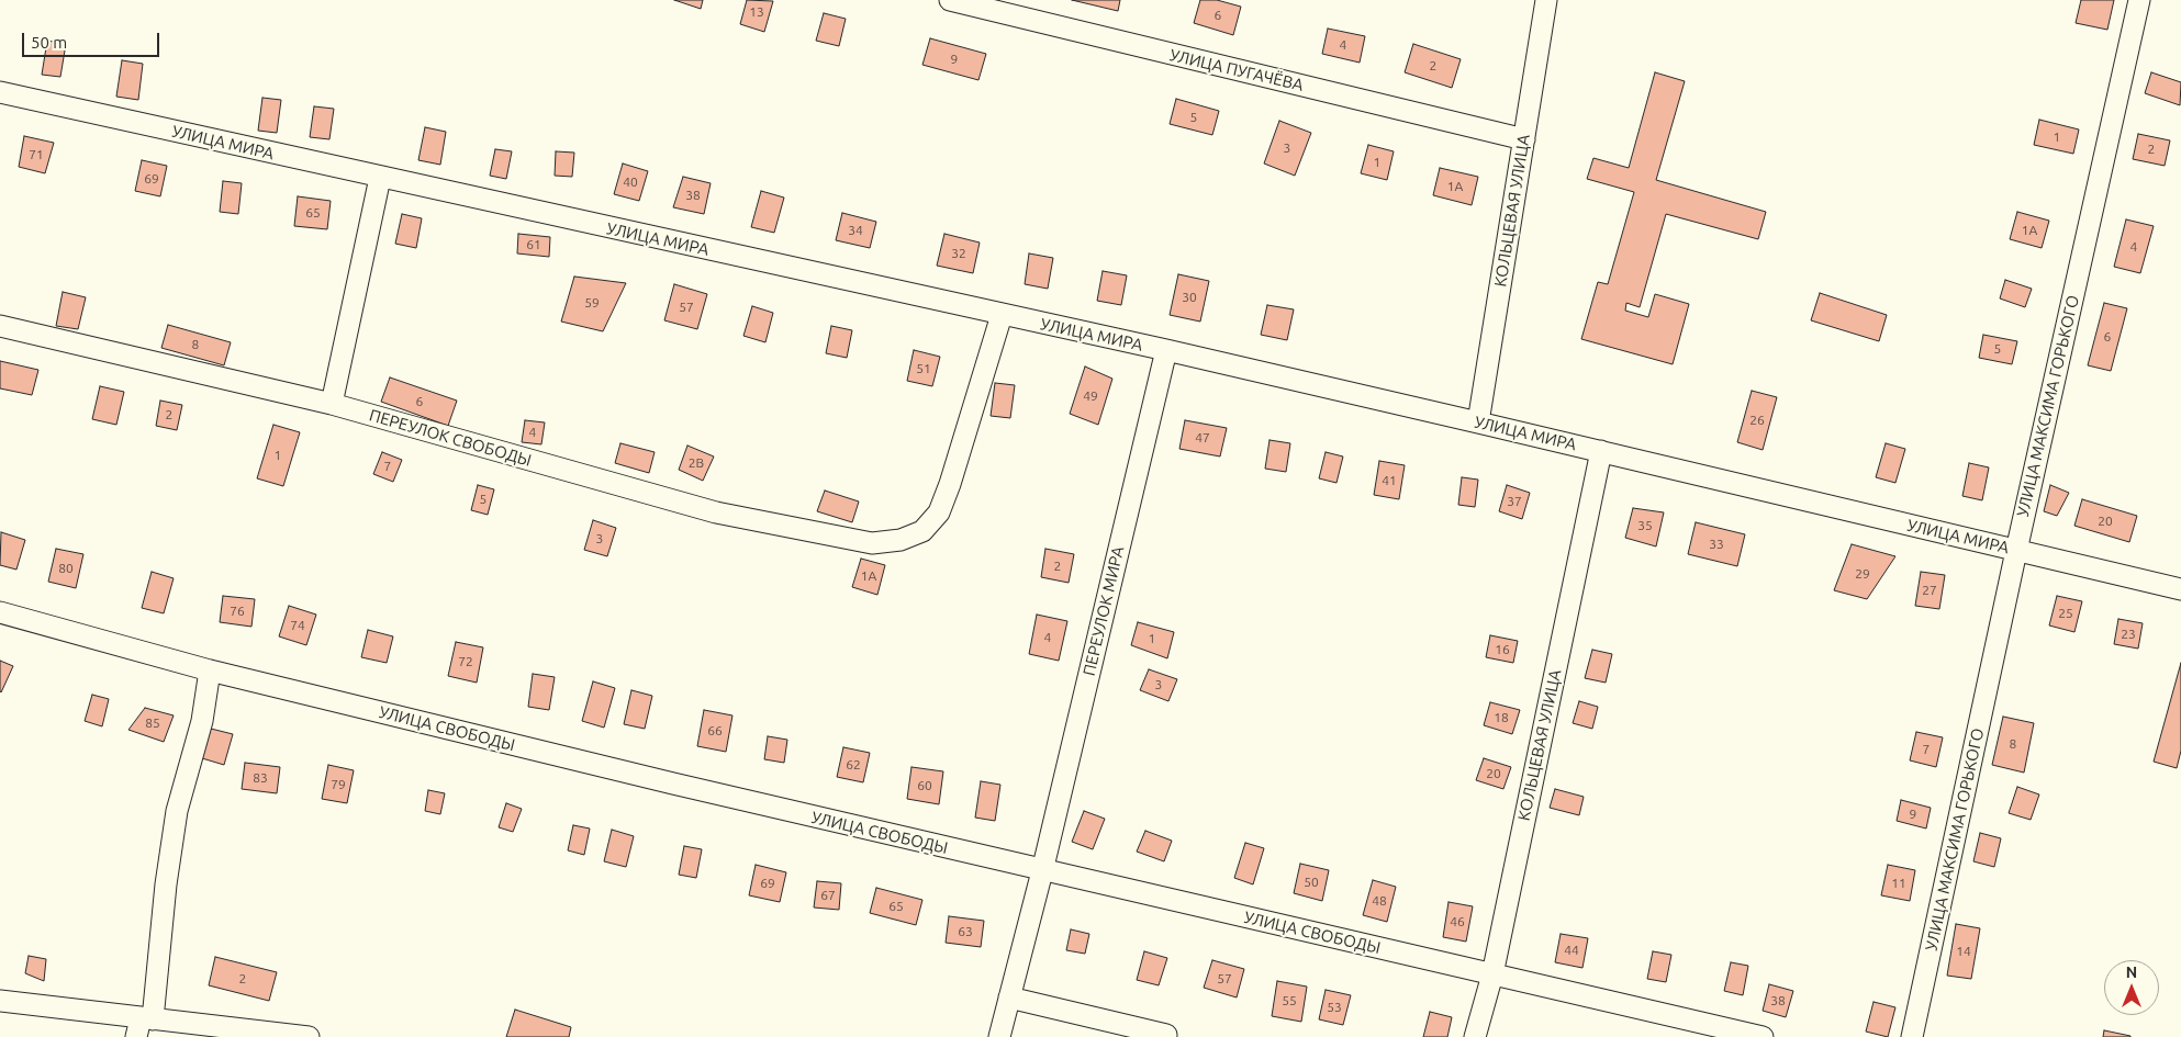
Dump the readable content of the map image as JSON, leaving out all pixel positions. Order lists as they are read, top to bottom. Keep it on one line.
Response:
{"streets":{"street":["УЛИЦА ПУГАЧЁВА","УЛИЦА МИРА","КОЛЬЦЕВАЯ УЛИЦА","УЛИЦА МАКСИМА ГОРЬКОГО","ПЕРЕУЛОК СВОБОДЫ","ПЕРЕУЛОК МИРА","УЛИЦА СВОБОДЫ"]},"crossings":[["УЛИЦА ПУГАЧЁВА","КОЛЬЦЕВАЯ УЛИЦА"],["УЛИЦА МИРА","КОЛЬЦЕВАЯ УЛИЦА"],["УЛИЦА МИРА","УЛИЦА МАКСИМА ГОРЬКОГО"],["УЛИЦА МИРА","ПЕРЕУЛОК СВОБОДЫ"],["УЛИЦА МИРА","ПЕРЕУЛОК МИРА"],["КОЛЬЦЕВАЯ УЛИЦА","УЛИЦА СВОБОДЫ"],["ПЕРЕУЛОК МИРА","УЛИЦА СВОБОДЫ"]],"house_numbers":["13","6","4","9","2","5","1","3","2","71","1","69","40","1А","38","65","34","1А","61","4","32","30","59","57","6","8","5","51","49","6","2","26","4","47","1","2В","7","41","5","37","20","35","3","33","2","80","29","1А","27","76","25","74","23","4","1","16","72","3","18","85","66","8","7","62","20","83","79","60","9","50","69","11","67","48","65","46","63","44","14","2","57","55","38","53"],"scale_bar":"50 m","north":"top"}
